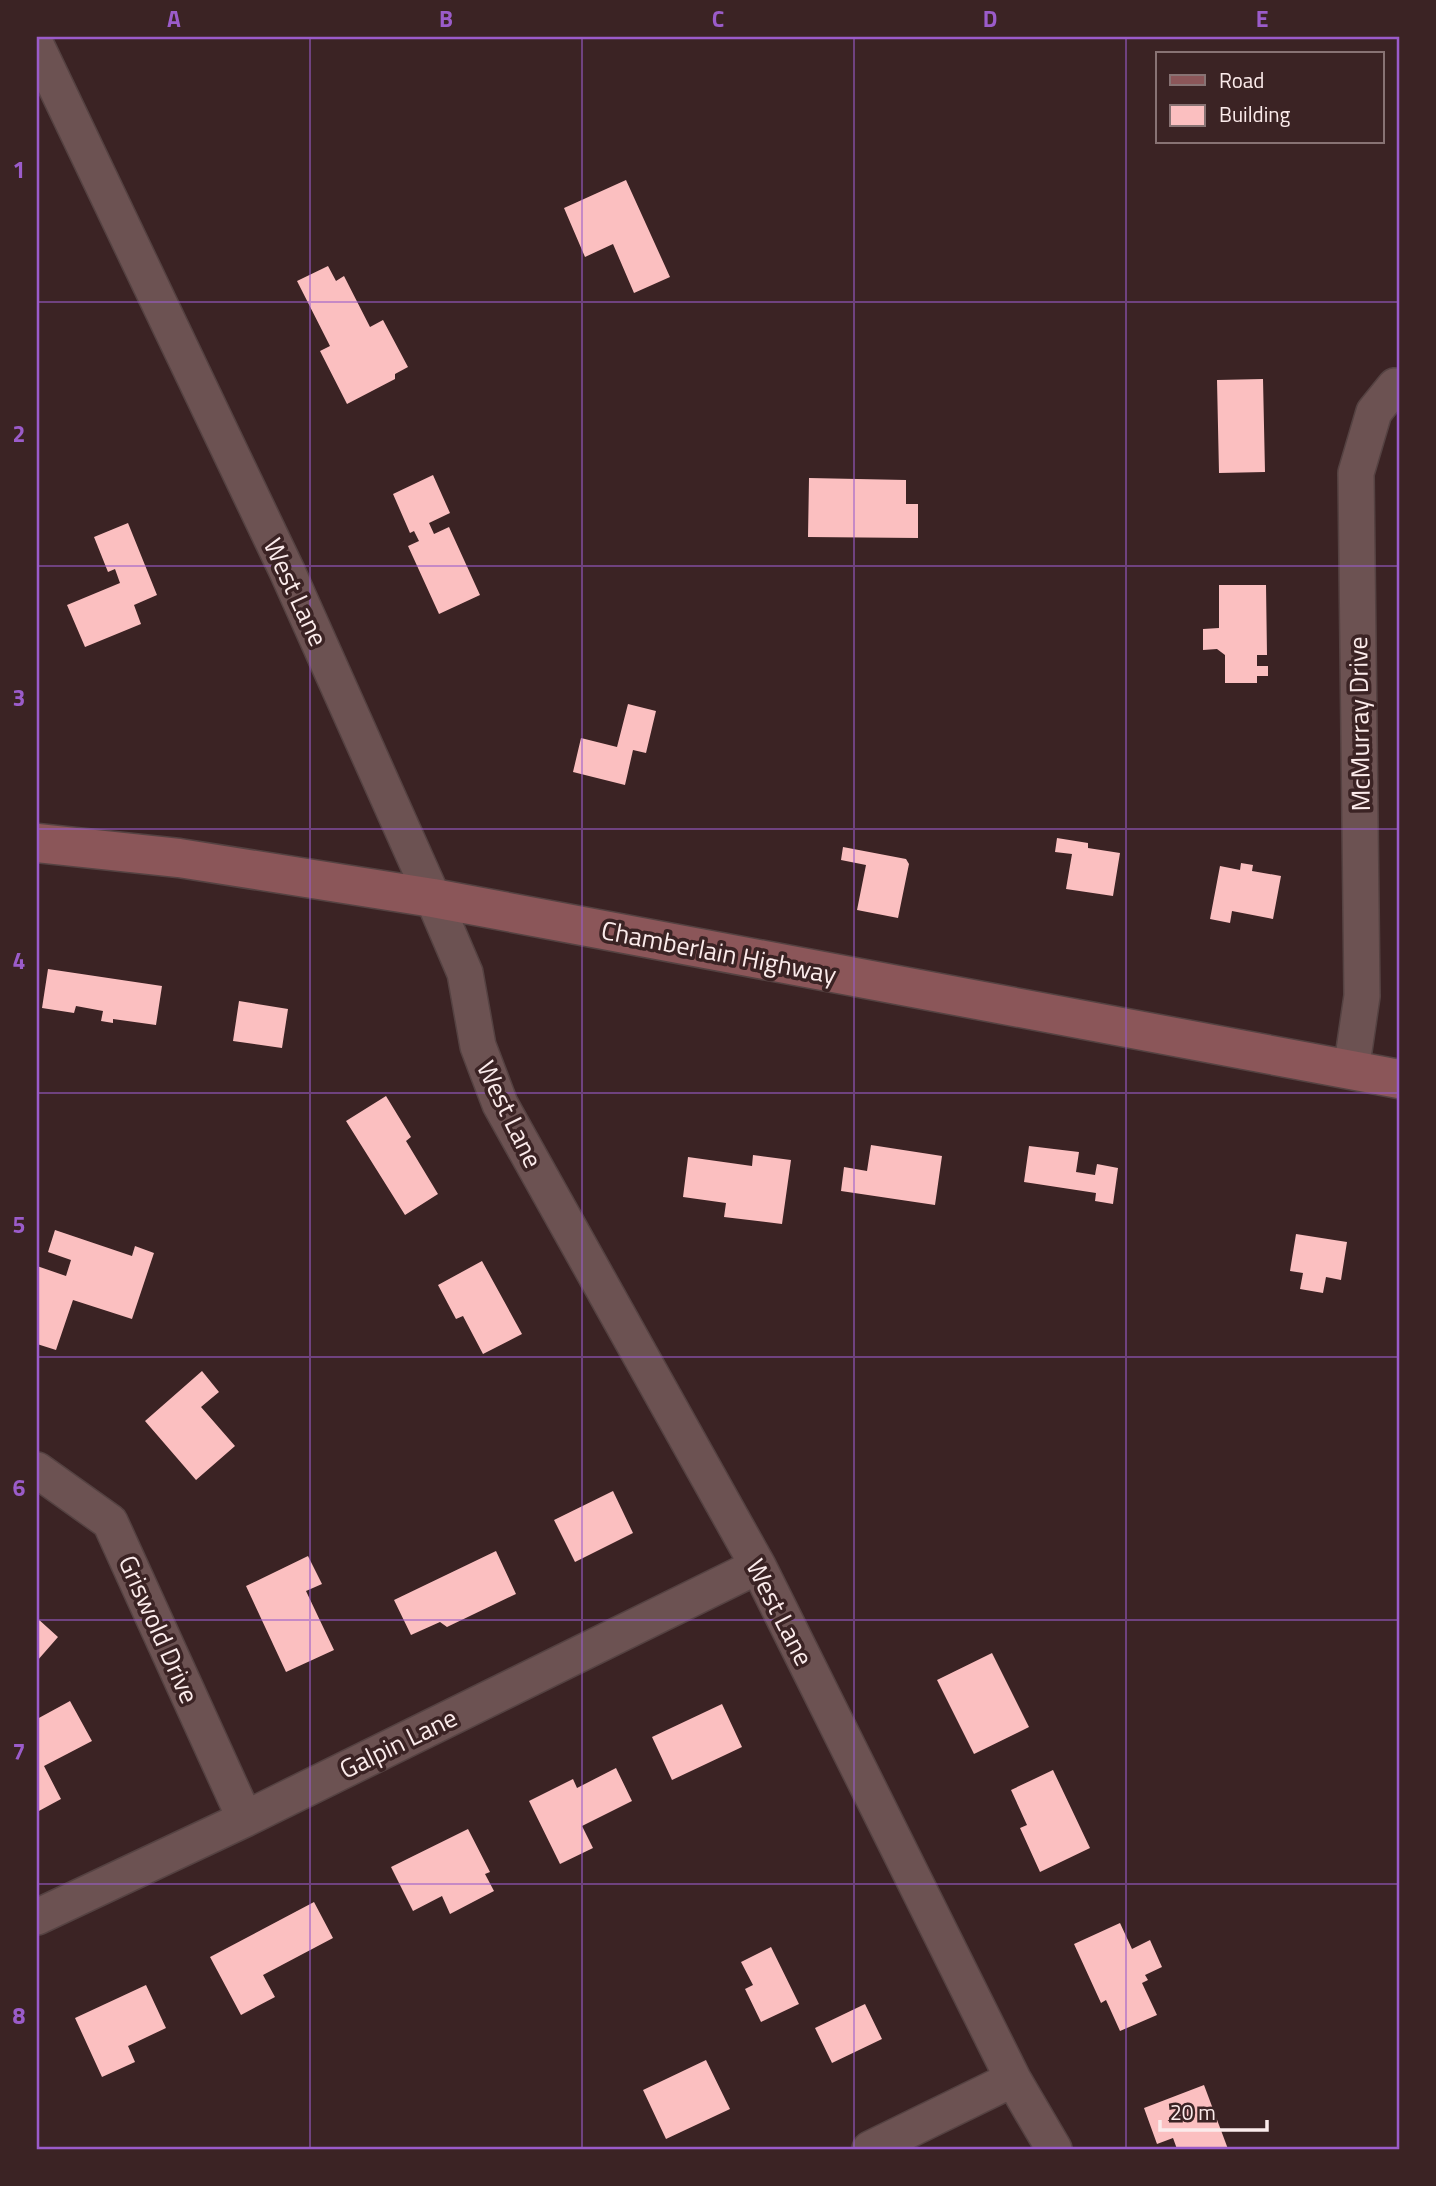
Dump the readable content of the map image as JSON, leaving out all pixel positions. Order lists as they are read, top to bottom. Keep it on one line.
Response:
{"streets":{"main road":["Chamberlain Highway"],"street":["West Lane","McMurray Drive","Griswold Drive","Galpin Lane"]},"crossings":[["West Lane","Chamberlain Highway"],["West Lane","Galpin Lane"],["McMurray Drive","Chamberlain Highway"],["Griswold Drive","Galpin Lane"]],"legend":["Road","Building"],"scale_bar":"20 m","grid":{"columns":["A","B","C","D","E"],"rows":["1","2","3","4","5","6","7","8"]}}
